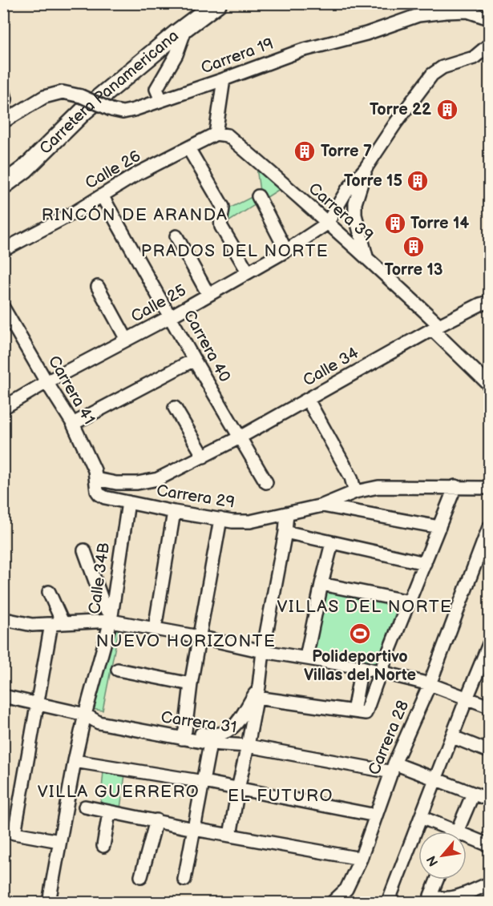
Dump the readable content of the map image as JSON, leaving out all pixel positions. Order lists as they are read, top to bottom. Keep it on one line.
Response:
{"streets":{"highway":["Carretera Panamericana"],"street":["Carrera 19","Calle 26","Carrera 39","Calle 25","Carrera 40","Calle 34","Carrera 41","Carrera 29","Calle 34B","Carrera 31","Carrera 28"]},"crossings":[["Calle 26","Carrera 39"],["Calle 26","Carrera 40"],["Carrera 39","Calle 25"],["Carrera 39","Calle 34"],["Calle 25","Carrera 40"],["Calle 25","Carrera 41"],["Carrera 40","Calle 34"],["Calle 34","Carrera 41"],["Carrera 41","Carrera 29"],["Carrera 29","Calle 34B"],["Calle 34B","Carrera 31"],["Carrera 31","Carrera 28"]],"districts":["RINCÓN DE ARANDA","PRADOS DEL NORTE","VILLAS DEL NORTE","NUEVO HORIZONTE","VILLA GUERRERO","EL FUTURO"],"places":{"building":["Torre 22","Torre 7","Torre 15","Torre 14","Torre 13"],"sports":["Polideportivo Villas del Norte"]},"north":"bottom left"}
